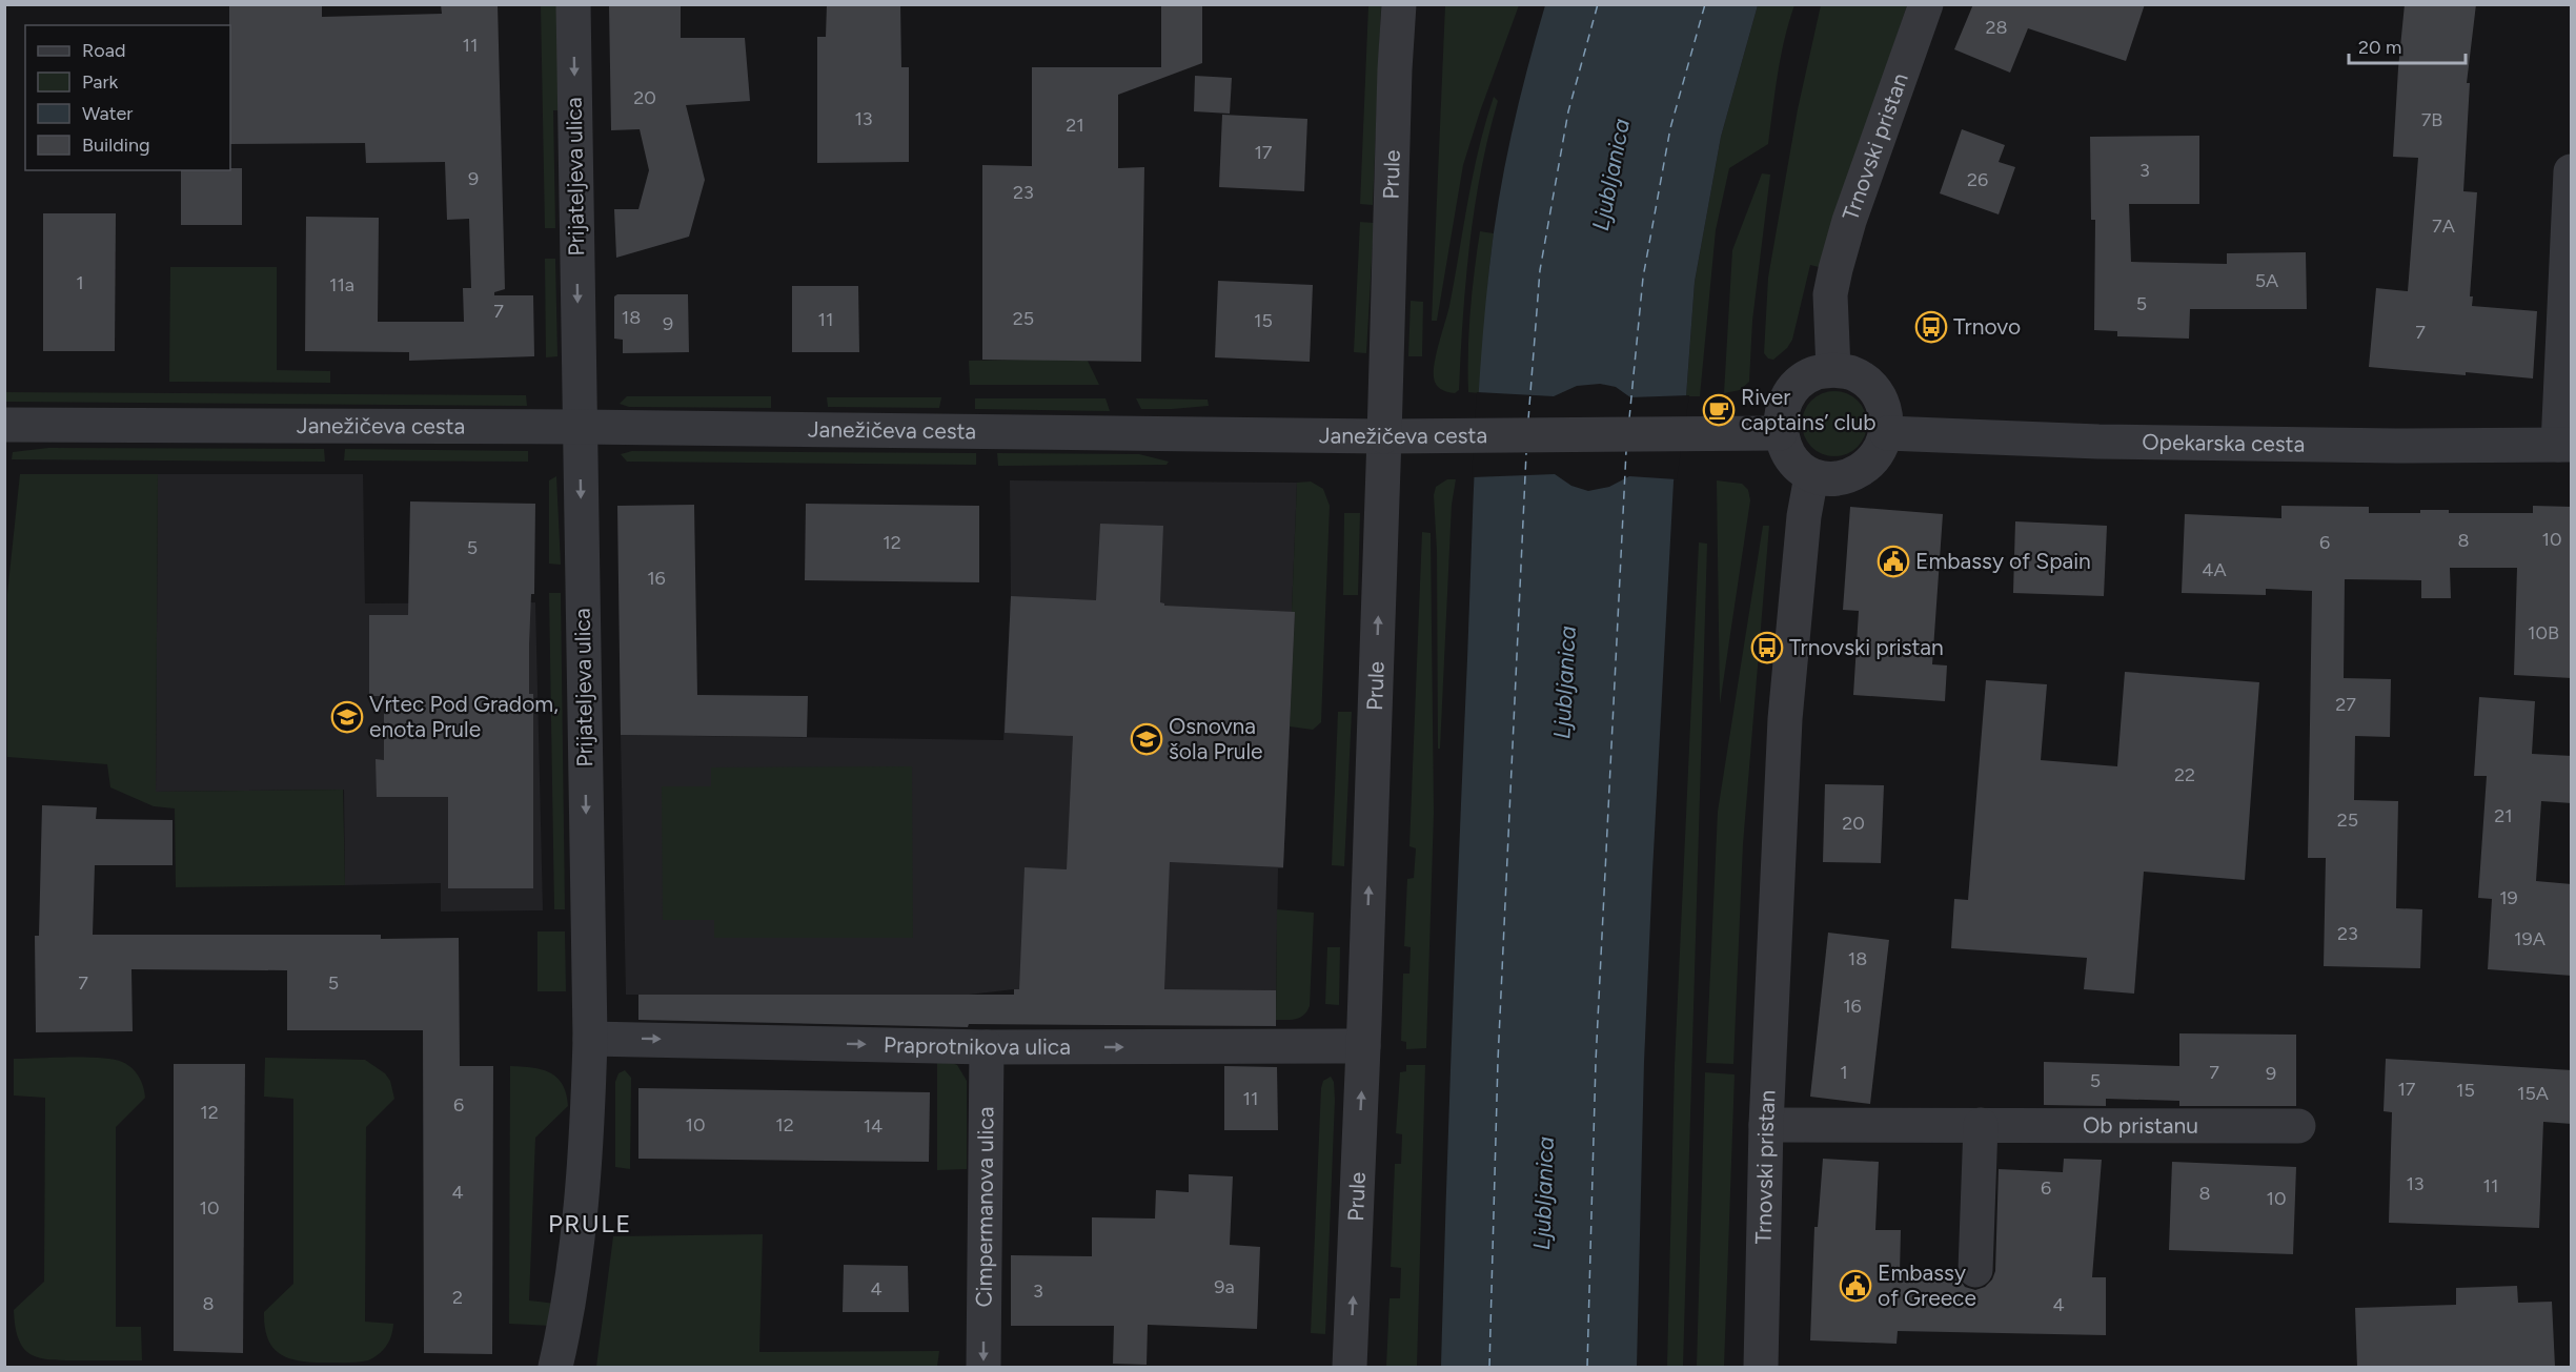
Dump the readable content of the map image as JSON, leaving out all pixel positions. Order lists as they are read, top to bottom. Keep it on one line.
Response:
{"streets":{"street":["Trnovski pristan","Prule","Prijateljeva ulica","Janežičeva cesta","Opekarska cesta","Praprotnikova ulica","Ob pristanu","Cimpermanova ulica"]},"crossings":[["Trnovski pristan","Janežičeva cesta"],["Trnovski pristan","Opekarska cesta"],["Trnovski pristan","Ob pristanu"],["Prule","Janežičeva cesta"],["Prule","Praprotnikova ulica"],["Prijateljeva ulica","Janežičeva cesta"],["Prijateljeva ulica","Praprotnikova ulica"],["Janežičeva cesta","Opekarska cesta"],["Praprotnikova ulica","Cimpermanova ulica"]],"one_way":["Prule","Prijateljeva ulica","Praprotnikova ulica","Cimpermanova ulica"],"districts":["PRULE"],"water":["Ljubljanica"],"places":{"bus stop":["Trnovo","Trnovski pristan"],"cafe":["River captains’ club"],"public building":["Embassy of Spain","Embassy of Greece"],"school or university":["Vrtec Pod Gradom, enota Prule","Osnovna šola Prule"]},"house_numbers":["28","11","20","13","7B","21","17","3","9","26","23","7A","5A","1","11a","5","7","18","25","11","15","9","7","10","8","12","6","5","4A","16","10B","27","22","21","25","20","19","23","19A","18","7","5","16","1","7","9","5","17","15","15A","11","6","12","10","12","14","13","11","6","4","8","10","10","9a","4","3","2","8","4"],"legend":["Road","Park","Water","Building"],"scale_bar":"20 m"}
